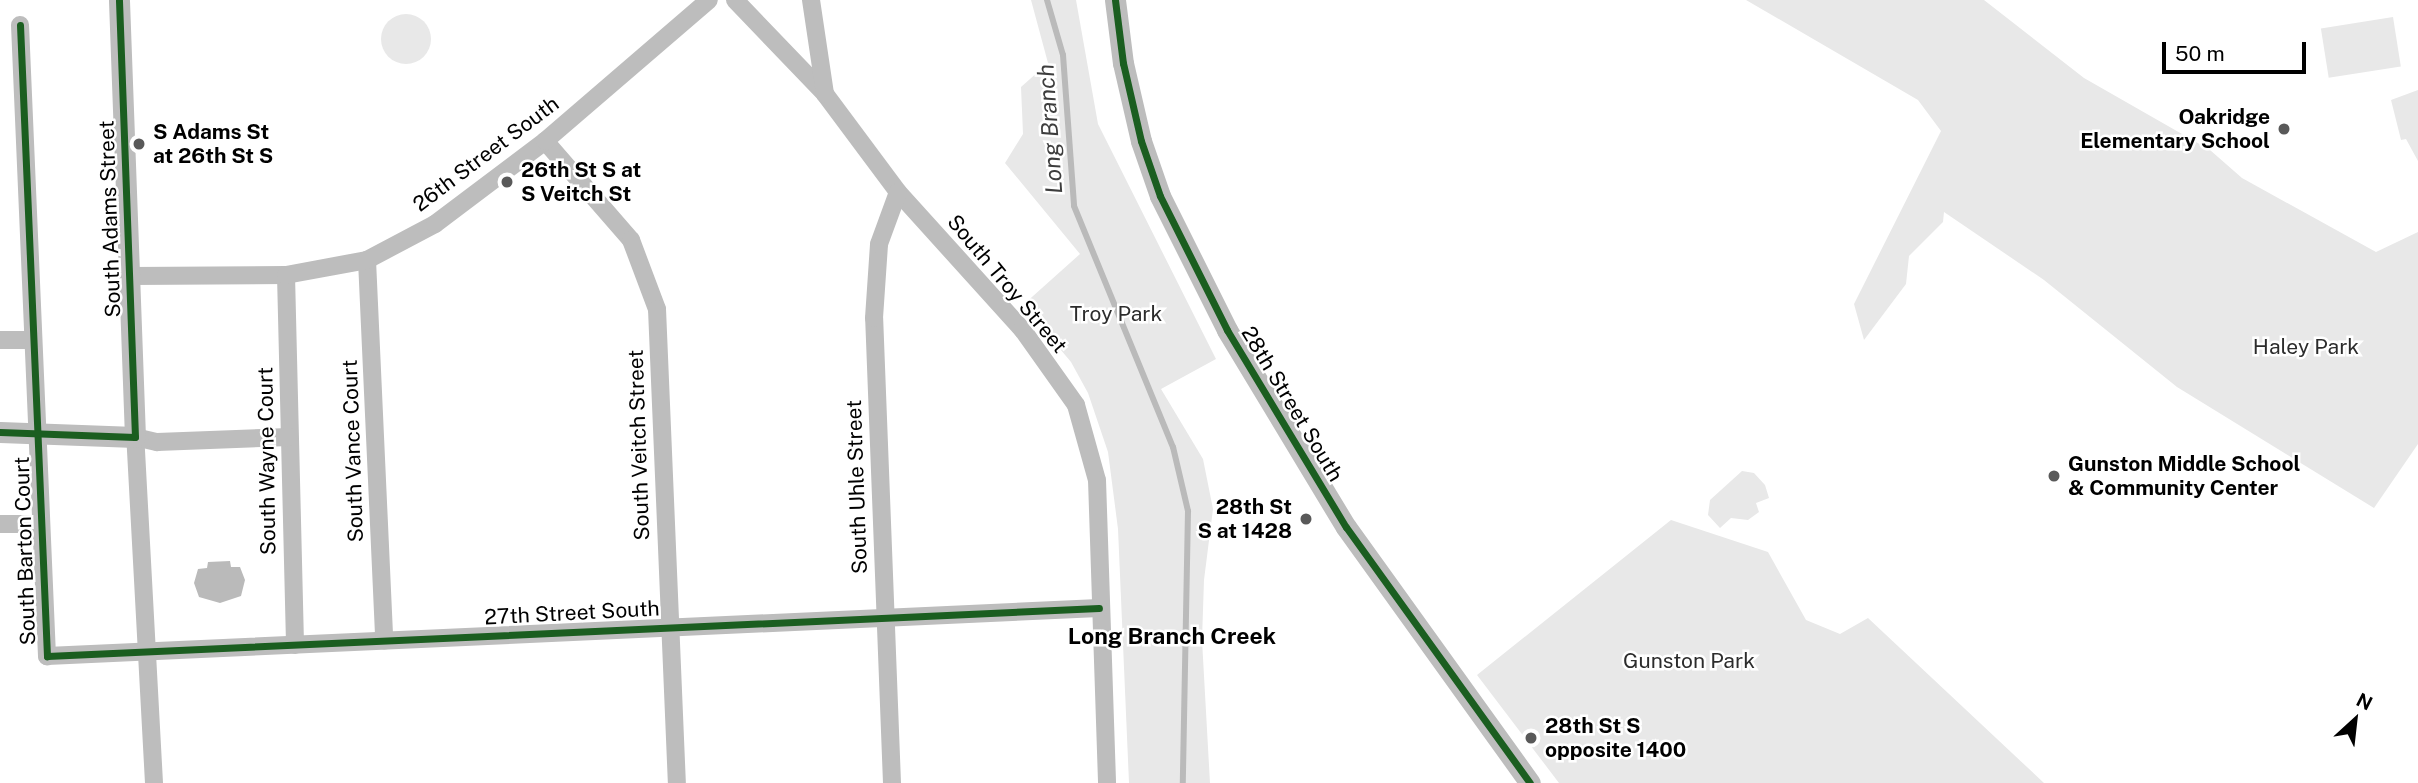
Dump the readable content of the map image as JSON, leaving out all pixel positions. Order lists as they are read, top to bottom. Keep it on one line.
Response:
{"streets":{"street":["26th Street South","South Adams Street","South Troy Street","28th Street South","South Veitch Street","South Vance Court","South Wayne Court","South Uhle Street","South Barton Court","27th Street South"]},"crossings":[["26th Street South","South Adams Street"],["26th Street South","South Veitch Street"],["26th Street South","South Vance Court"],["26th Street South","South Wayne Court"],["South Adams Street","27th Street South"],["South Troy Street","South Uhle Street"],["South Troy Street","27th Street South"],["South Veitch Street","27th Street South"],["South Vance Court","27th Street South"],["South Wayne Court","27th Street South"],["South Uhle Street","27th Street South"],["South Barton Court","27th Street South"]],"districts":["Long Branch Creek"],"water":["Long Branch"],"parks":["Troy Park","Haley Park","Gunston Park"],"places":["Oakridge Elementary School","S Adams St at 26th St S","26th St S at S Veitch St","Gunston Middle School & Community Center","28th St S at 1428","28th St S opposite 1400"],"scale_bar":"50 m","north":"top right"}
